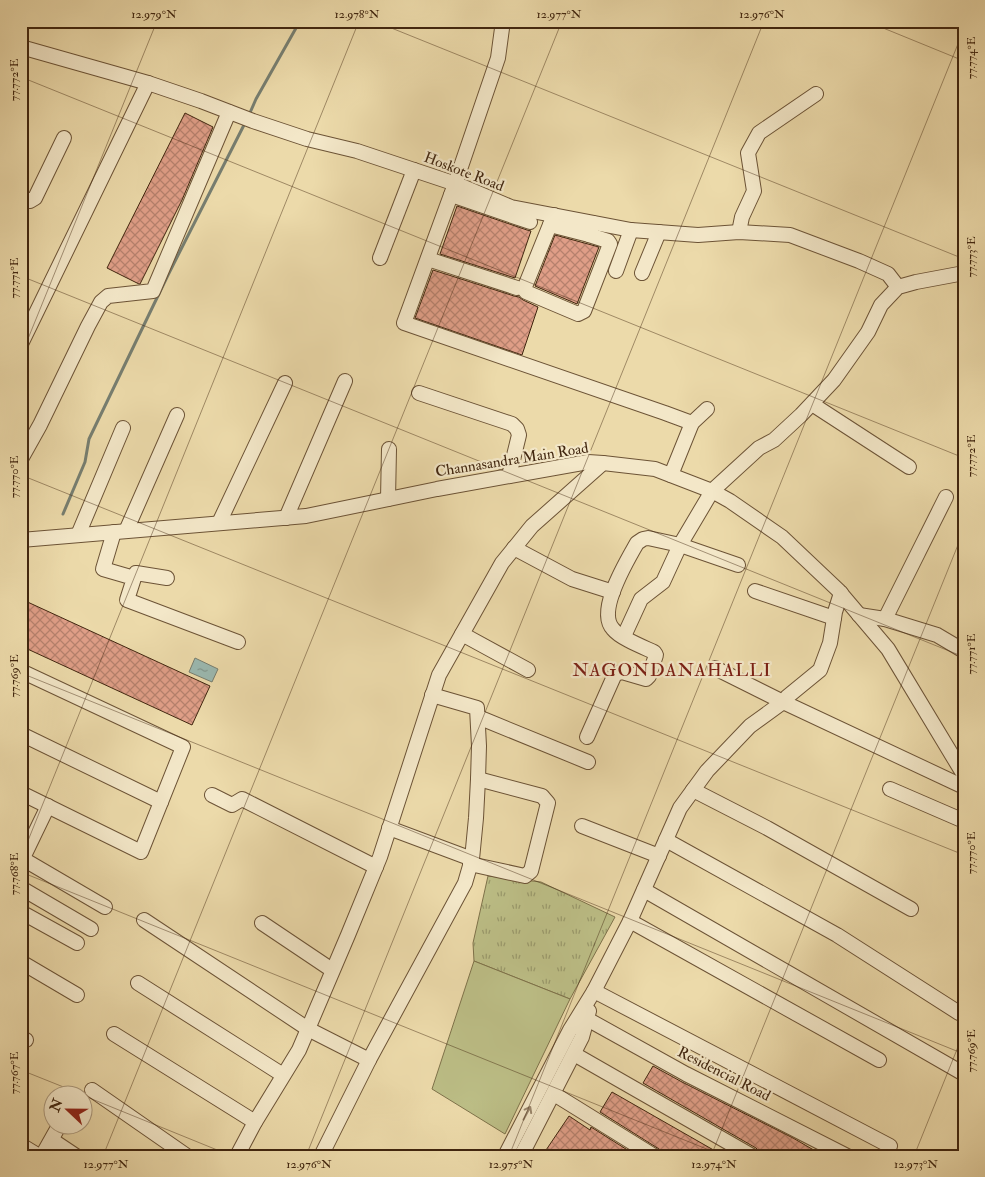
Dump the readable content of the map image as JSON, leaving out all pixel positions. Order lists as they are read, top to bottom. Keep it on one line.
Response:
{"streets":{"street":["Hoskote Road","Channasandra Main Road","Residencial Road"]},"districts":["NAGONDANAHALLI"],"north":"left","coordinates":["12.979°N","12.978°N","12.977°N","12.976°N","77.774°E","77.772°E","77.773°E","77.771°E","77.770°E","77.769°E","77.768°E","77.767°E","12.975°N","12.974°N","12.973°N"]}
